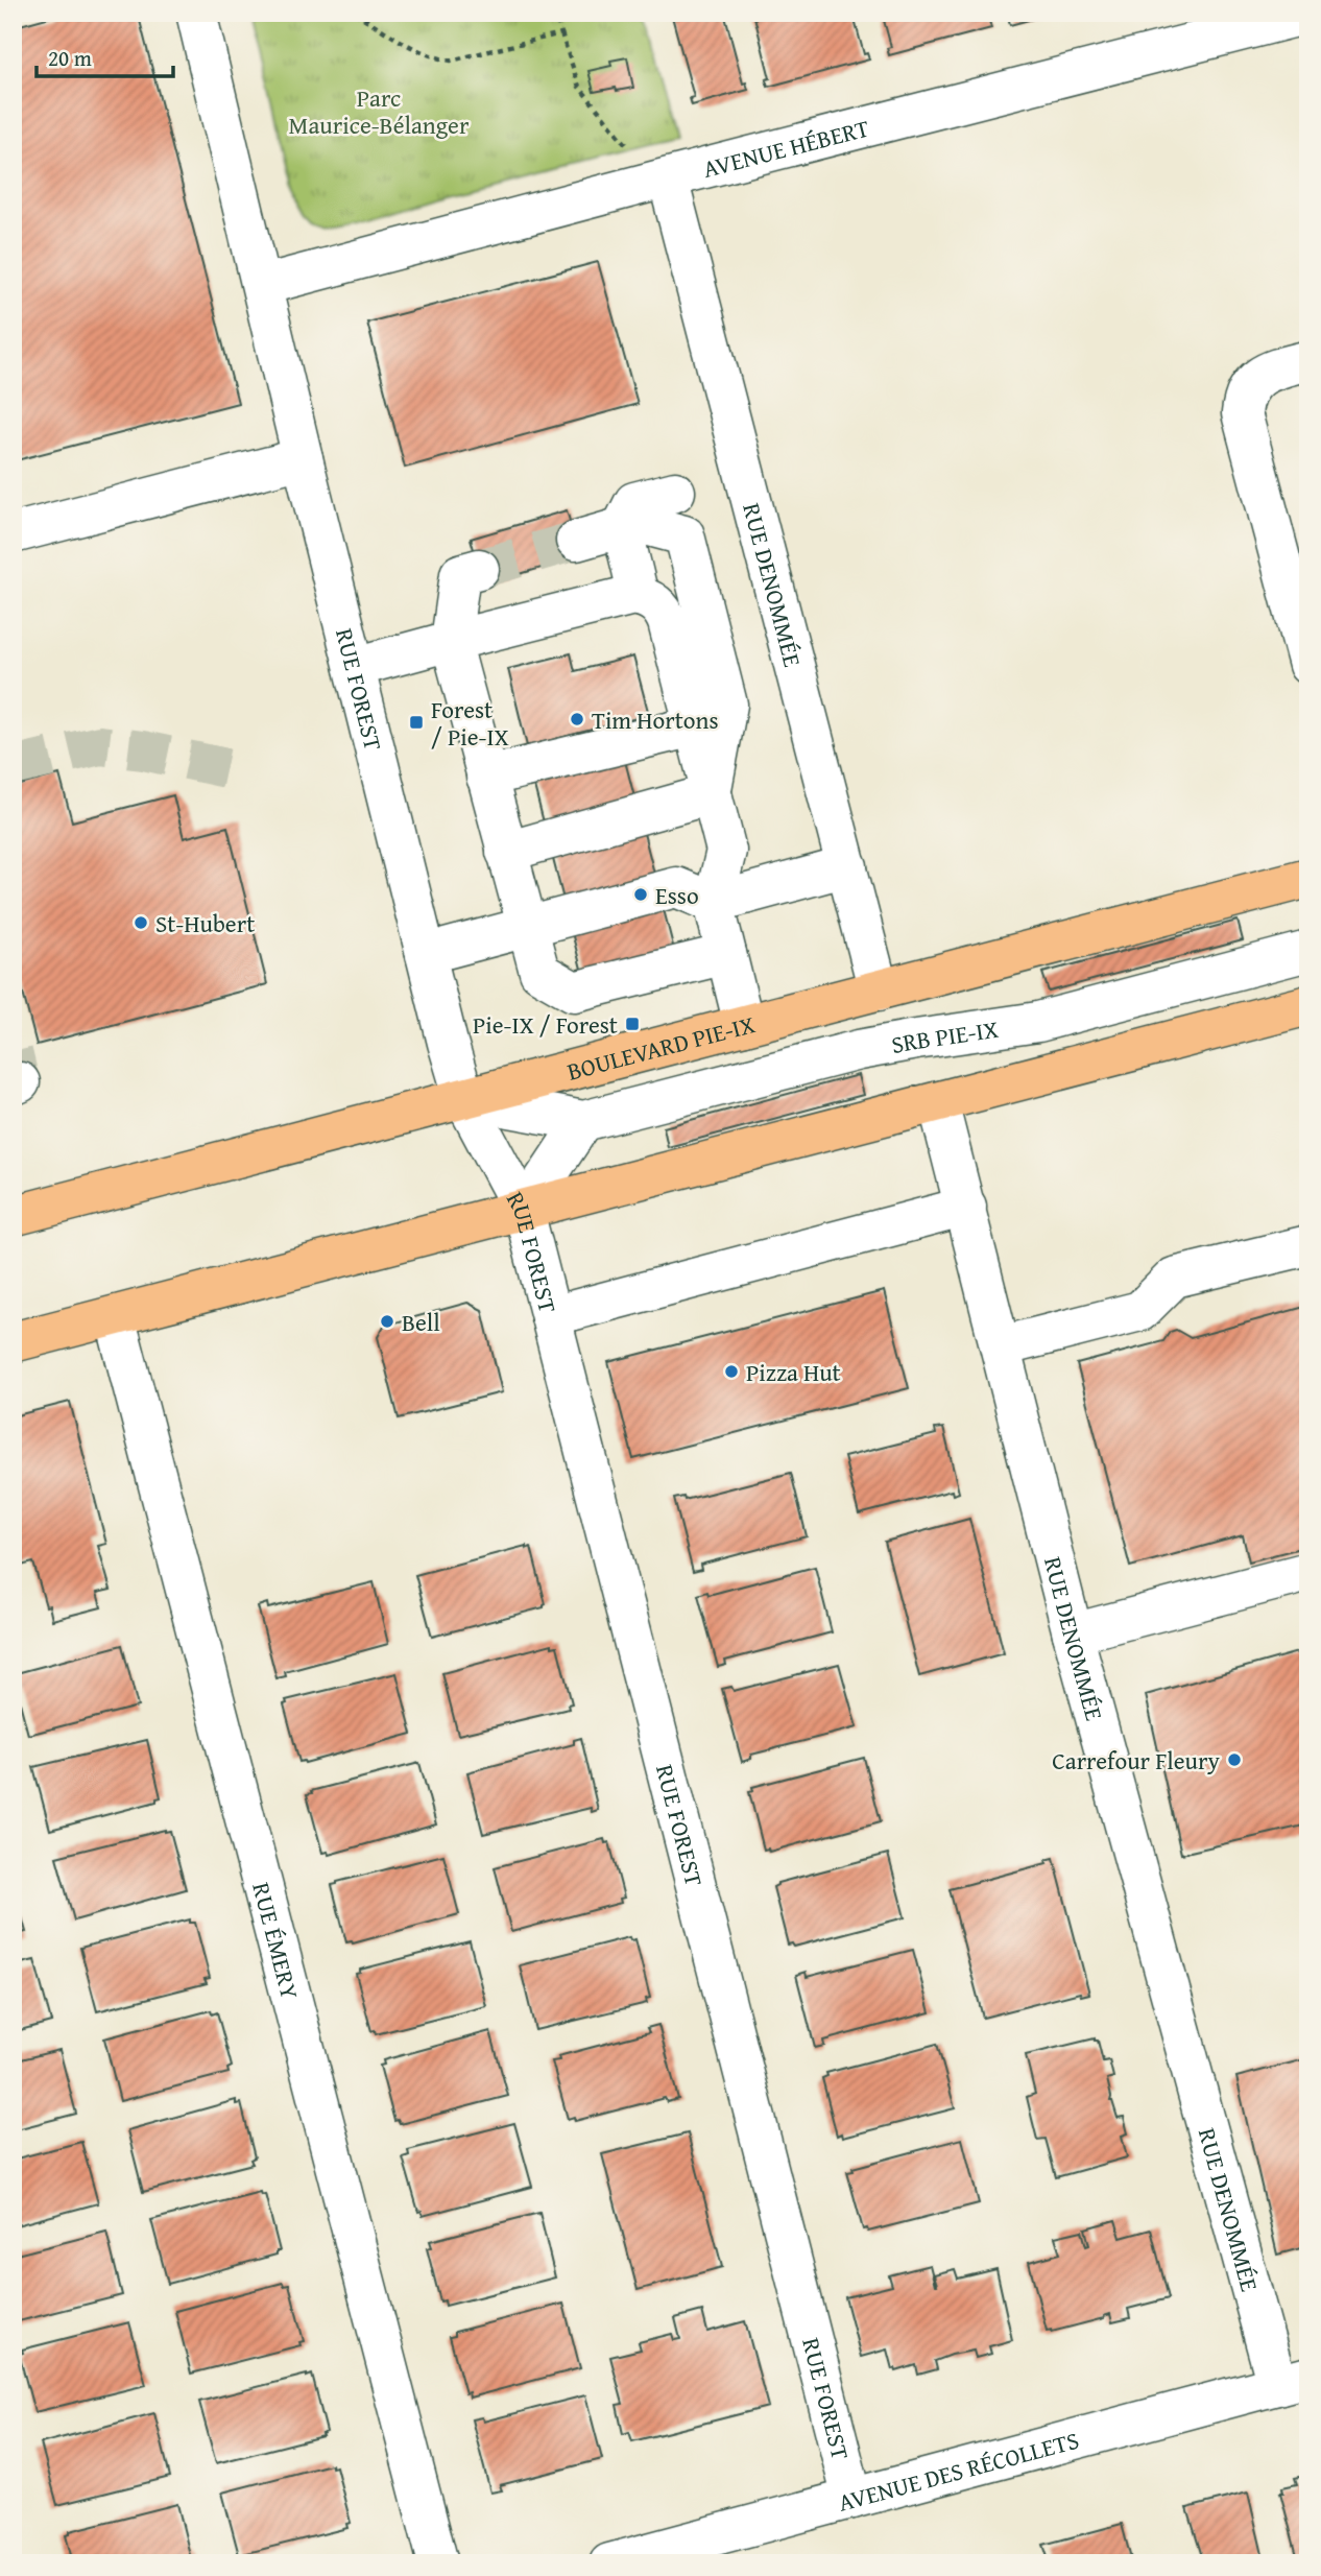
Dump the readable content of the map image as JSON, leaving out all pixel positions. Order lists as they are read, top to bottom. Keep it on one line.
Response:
{"streets":{"main road":["BOULEVARD PIE-IX"],"street":["AVENUE HÉBERT","RUE DENOMMÉE","RUE FOREST","SRB PIE-IX","RUE ÉMERY","AVENUE DES RÉCOLLETS"]},"crossings":[["AVENUE HÉBERT","RUE DENOMMÉE"],["AVENUE HÉBERT","RUE FOREST"],["RUE DENOMMÉE","BOULEVARD PIE-IX"],["RUE DENOMMÉE","AVENUE DES RÉCOLLETS"],["RUE FOREST","SRB PIE-IX"],["RUE FOREST","BOULEVARD PIE-IX"],["RUE FOREST","AVENUE DES RÉCOLLETS"],["SRB PIE-IX","BOULEVARD PIE-IX"]],"parks":["Parc Maurice-Bélanger"],"places":{"other":["Tim Hortons","Esso","St-Hubert","Bell","Pizza Hut","Carrefour Fleury"],"transit":["Forest / Pie-IX","Pie-IX / Forest"]},"scale_bar":"20 m"}
